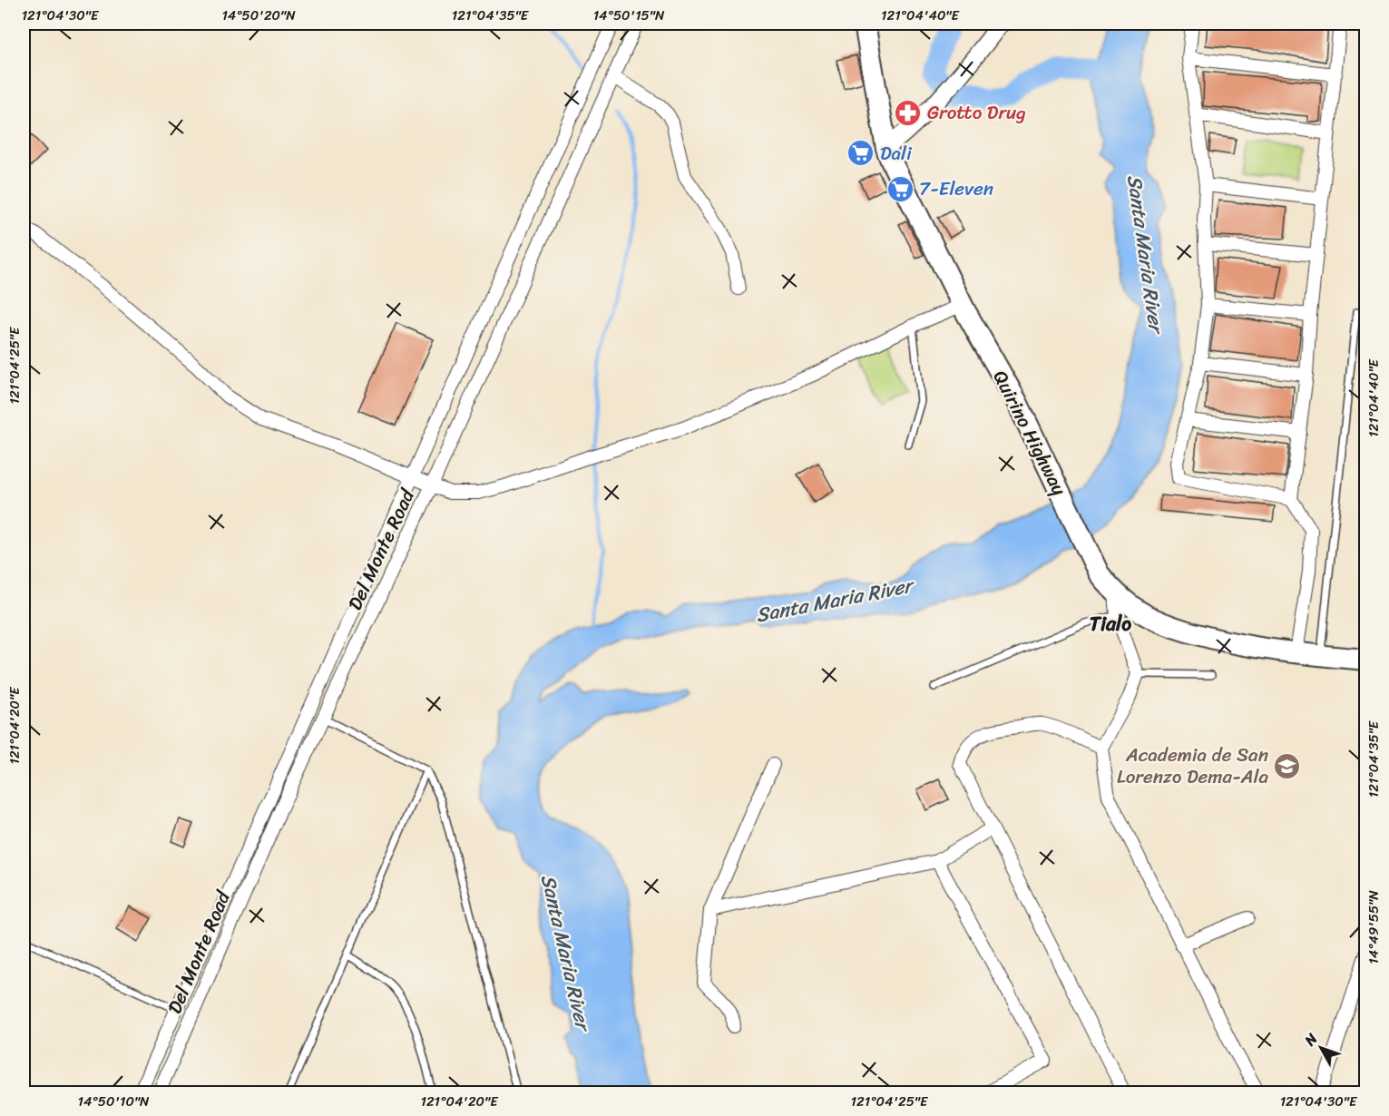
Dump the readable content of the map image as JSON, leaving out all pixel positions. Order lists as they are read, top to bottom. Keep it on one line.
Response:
{"streets":{"main road":["Quirino Highway"],"street":["Del Monte Road"]},"districts":["Tialo"],"water":["Santa Maria River"],"places":{"pharmacy":["Grotto Drug"],"supermarket":["Dali","7-Eleven"],"school or university":["Academia de San Lorenzo Dema-Ala"]},"north":"top left","coordinates":["121°04'30\"E","14°50'20\"N","121°04'35\"E","14°50'15\"N","121°04'40\"E","121°04'25\"E","121°04'20\"E","14°49'55\"N","14°50'10\"N"]}
